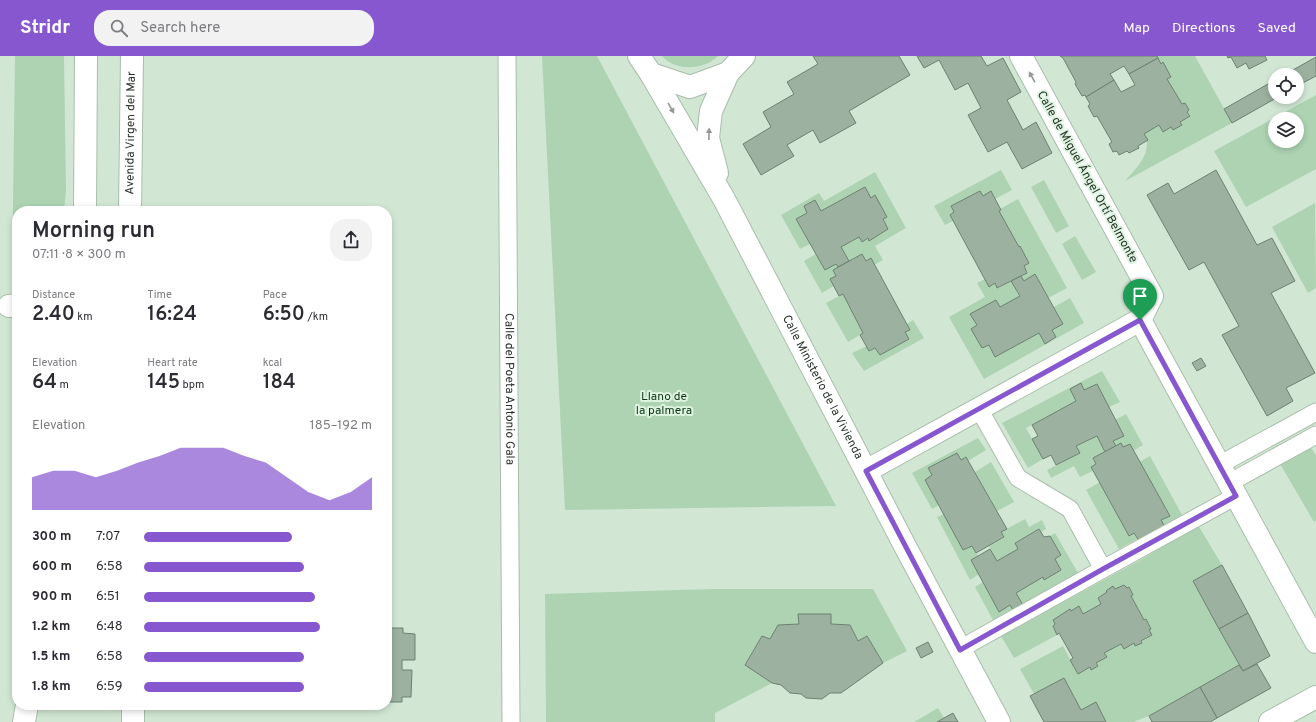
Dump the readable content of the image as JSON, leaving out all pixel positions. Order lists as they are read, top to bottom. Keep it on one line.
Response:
{"streets":{"main road":["Avenida Virgen del Mar","Calle de Miguel Ángel Ortí Belmonte","Calle Ministerio de la Vivienda"],"street":["Calle del Poeta Antonio Gala"]},"one_way":["Calle de Miguel Ángel Ortí Belmonte"],"parks":["Llano de la palmera"],"page":{"header":"Stridr","search":"Search here","nav":["Map","Directions","Saved"],"heading":["Morning run","07:11 · 8 × 300 m"],"stats":[["Distance","2.40 km"],["Time","16:24"],["Pace","6:50 /km"],["Elevation","64 m"],["Heart rate","145 bpm"],["kcal","184"]],"chart":["Elevation","185–192 m"],"list":[{"name":"300 m","note":"7:07"},{"name":"600 m","note":"6:58"},{"name":"900 m","note":"6:51"},{"name":"1.2 km","note":"6:48"},{"name":"1.5 km","note":"6:58"},{"name":"1.8 km","note":"6:59"}]}}
